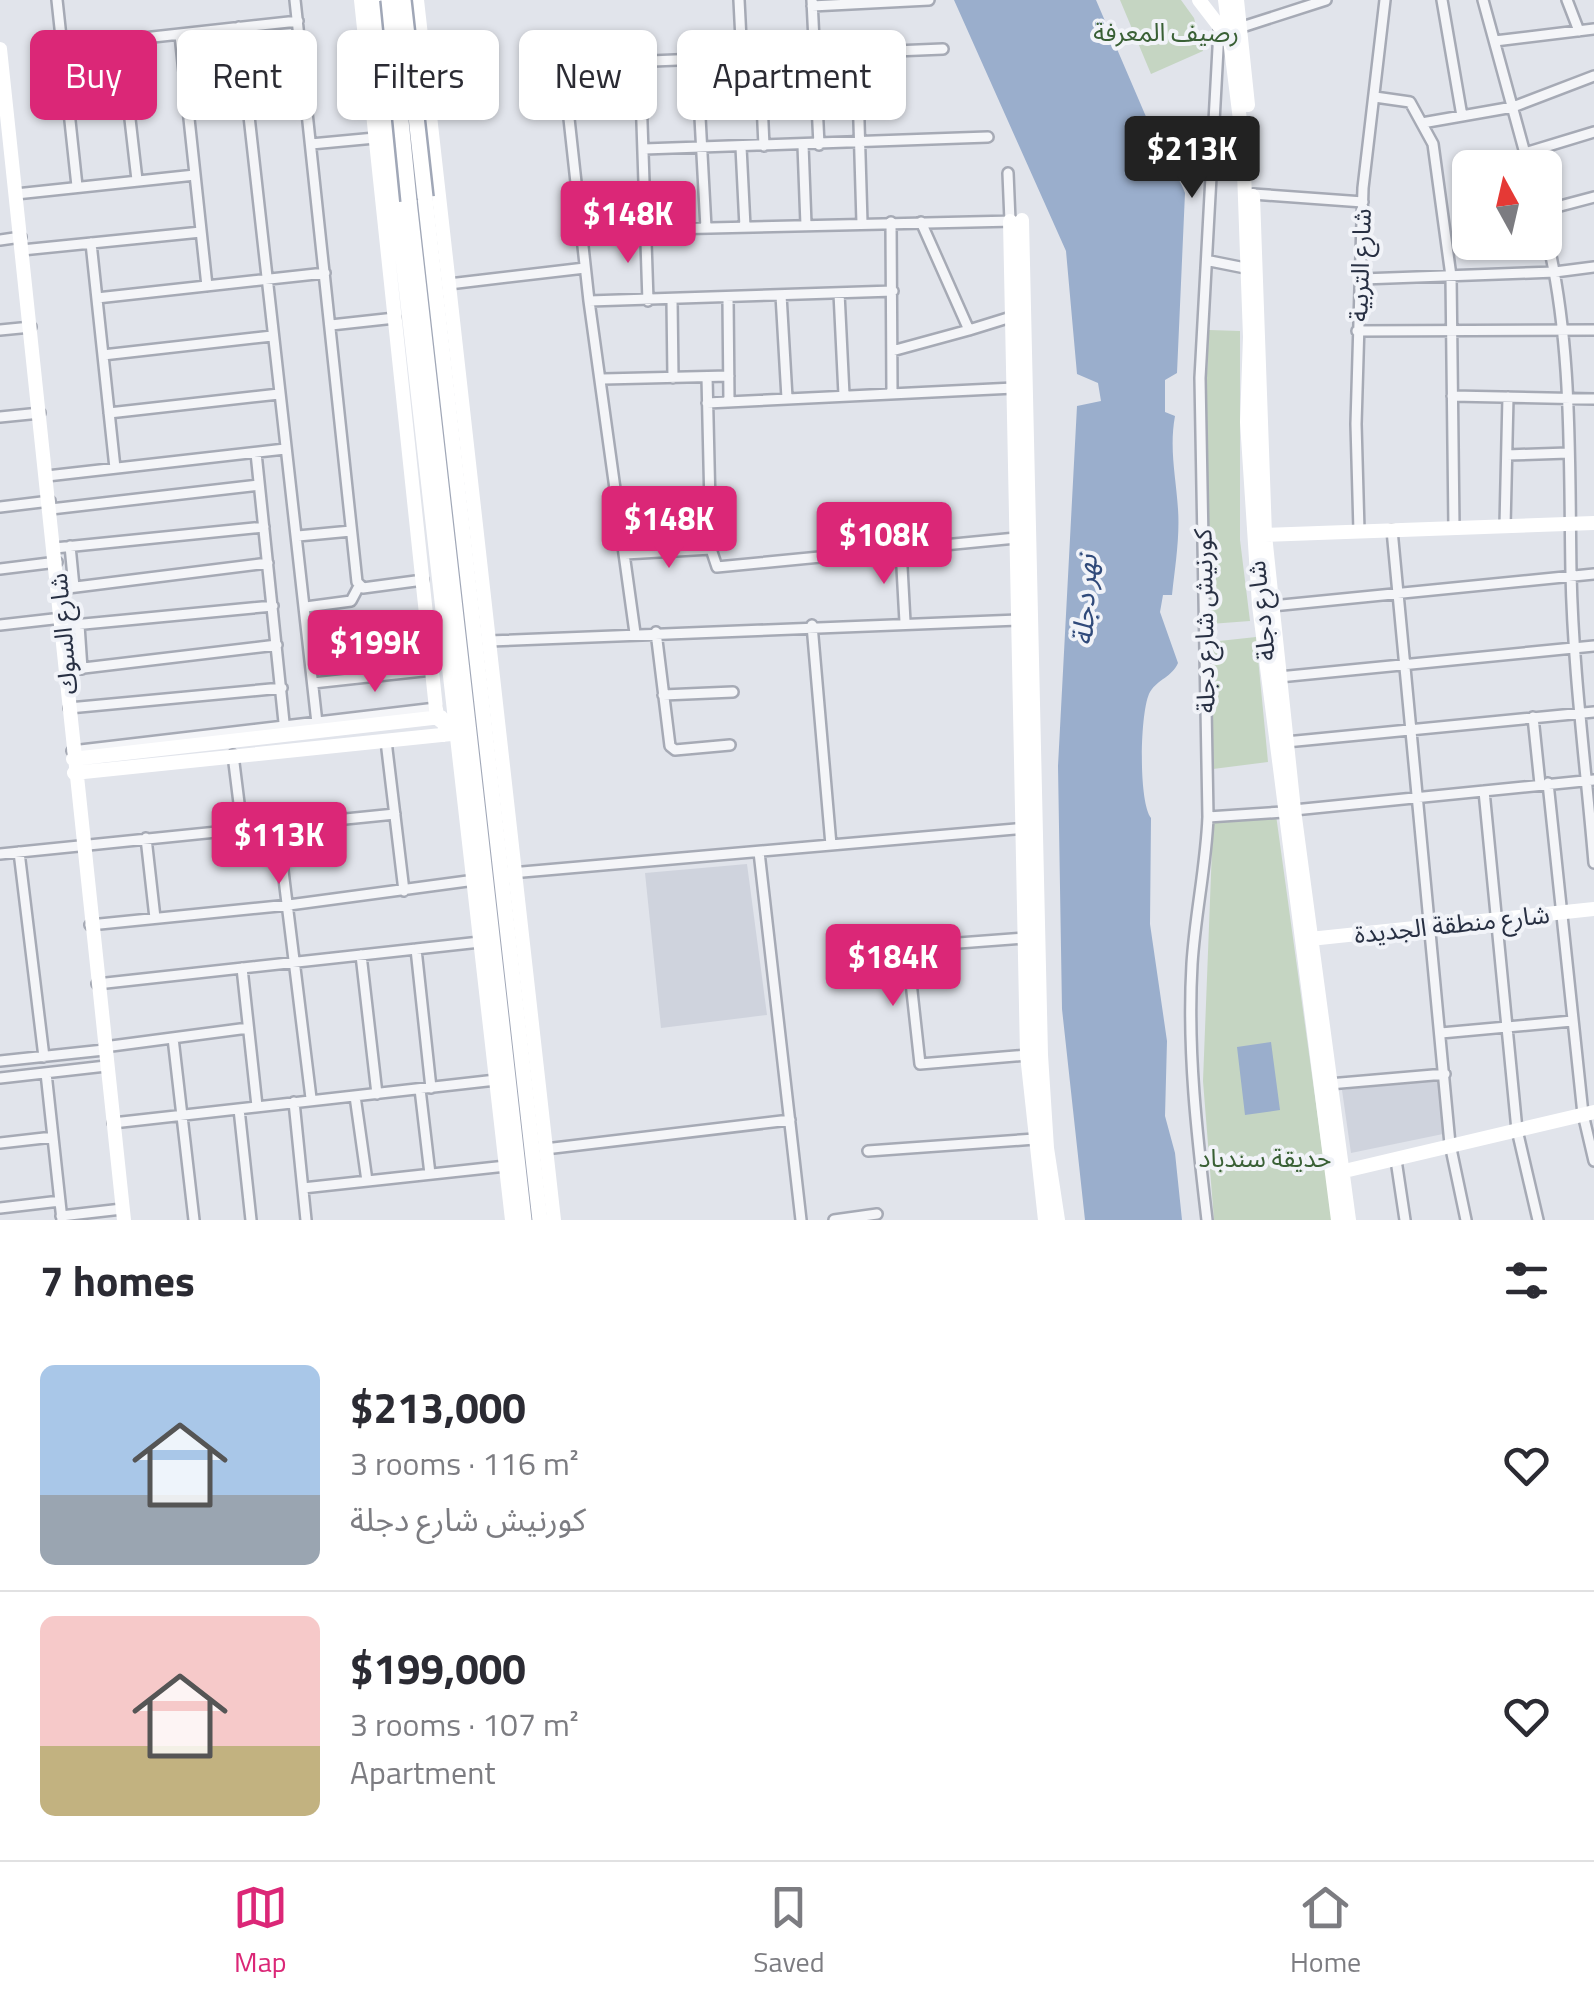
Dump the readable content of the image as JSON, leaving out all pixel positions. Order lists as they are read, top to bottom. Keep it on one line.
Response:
{"streets":{"street":["شارع التربية","شارع دجلة","كورنيش شارع دجلة","شارع السوك","شارع منطقة الجديدة"]},"crossings":[["شارع دجلة","شارع منطقة الجديدة"]],"water":["نهر دجلة"],"parks":["رصيف المعرفة","حديقة سندباد"],"north":"top","page":{"chip":["Buy","Rent","Filters","New","Apartment"],"price":["$213K","$148K","$148K","$108K","$199K","$113K","$184K"],"heading":"7 homes","list":[{"name":"$213,000","note":"3 rooms · 116 m² · كورنيش شارع دجلة"},{"name":"$199,000","note":"3 rooms · 107 m² · Apartment"}],"tabs":["Map","Saved","Home"]}}
